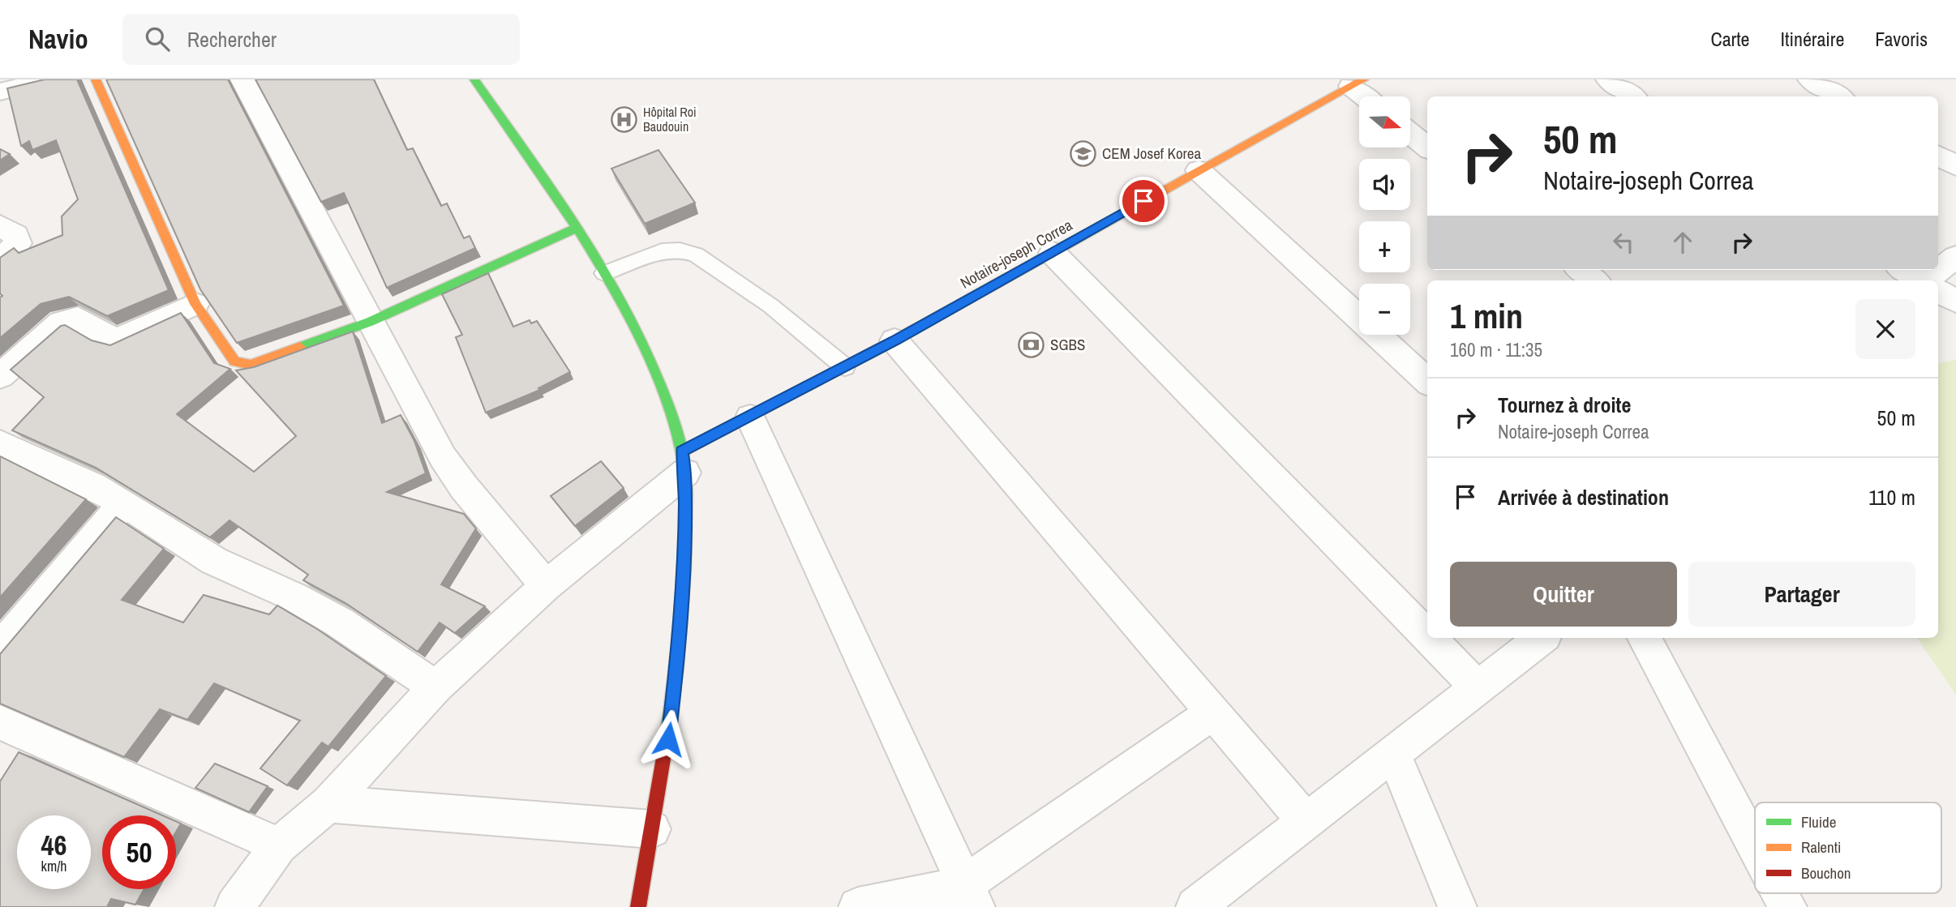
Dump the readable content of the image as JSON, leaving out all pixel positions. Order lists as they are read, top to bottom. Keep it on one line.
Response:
{"streets":{"street":["Notaire-joseph Correa"]},"places":{"hospital":["Hôpital Roi Baudouin"],"school or university":["CEM Josef Korea"],"bank":["SGBS"]},"legend":["Fluide","Ralenti","Bouchon"],"north":"right","page":{"header":"Navio","search":"Rechercher","nav":["Carte","Itinéraire","Favoris"],"map_buttons":["+","−"],"turn":["50 m","Notaire-joseph Correa"],"heading":["1 min","160 m · 11:35"],"list":[{"name":"Tournez à droite","note":"Notaire-joseph Correa","value":"50 m"},{"name":"Arrivée à destination","value":"110 m"}],"buttons":["Quitter","Partager"],"speed":"46 km/h","limit":"50"}}
